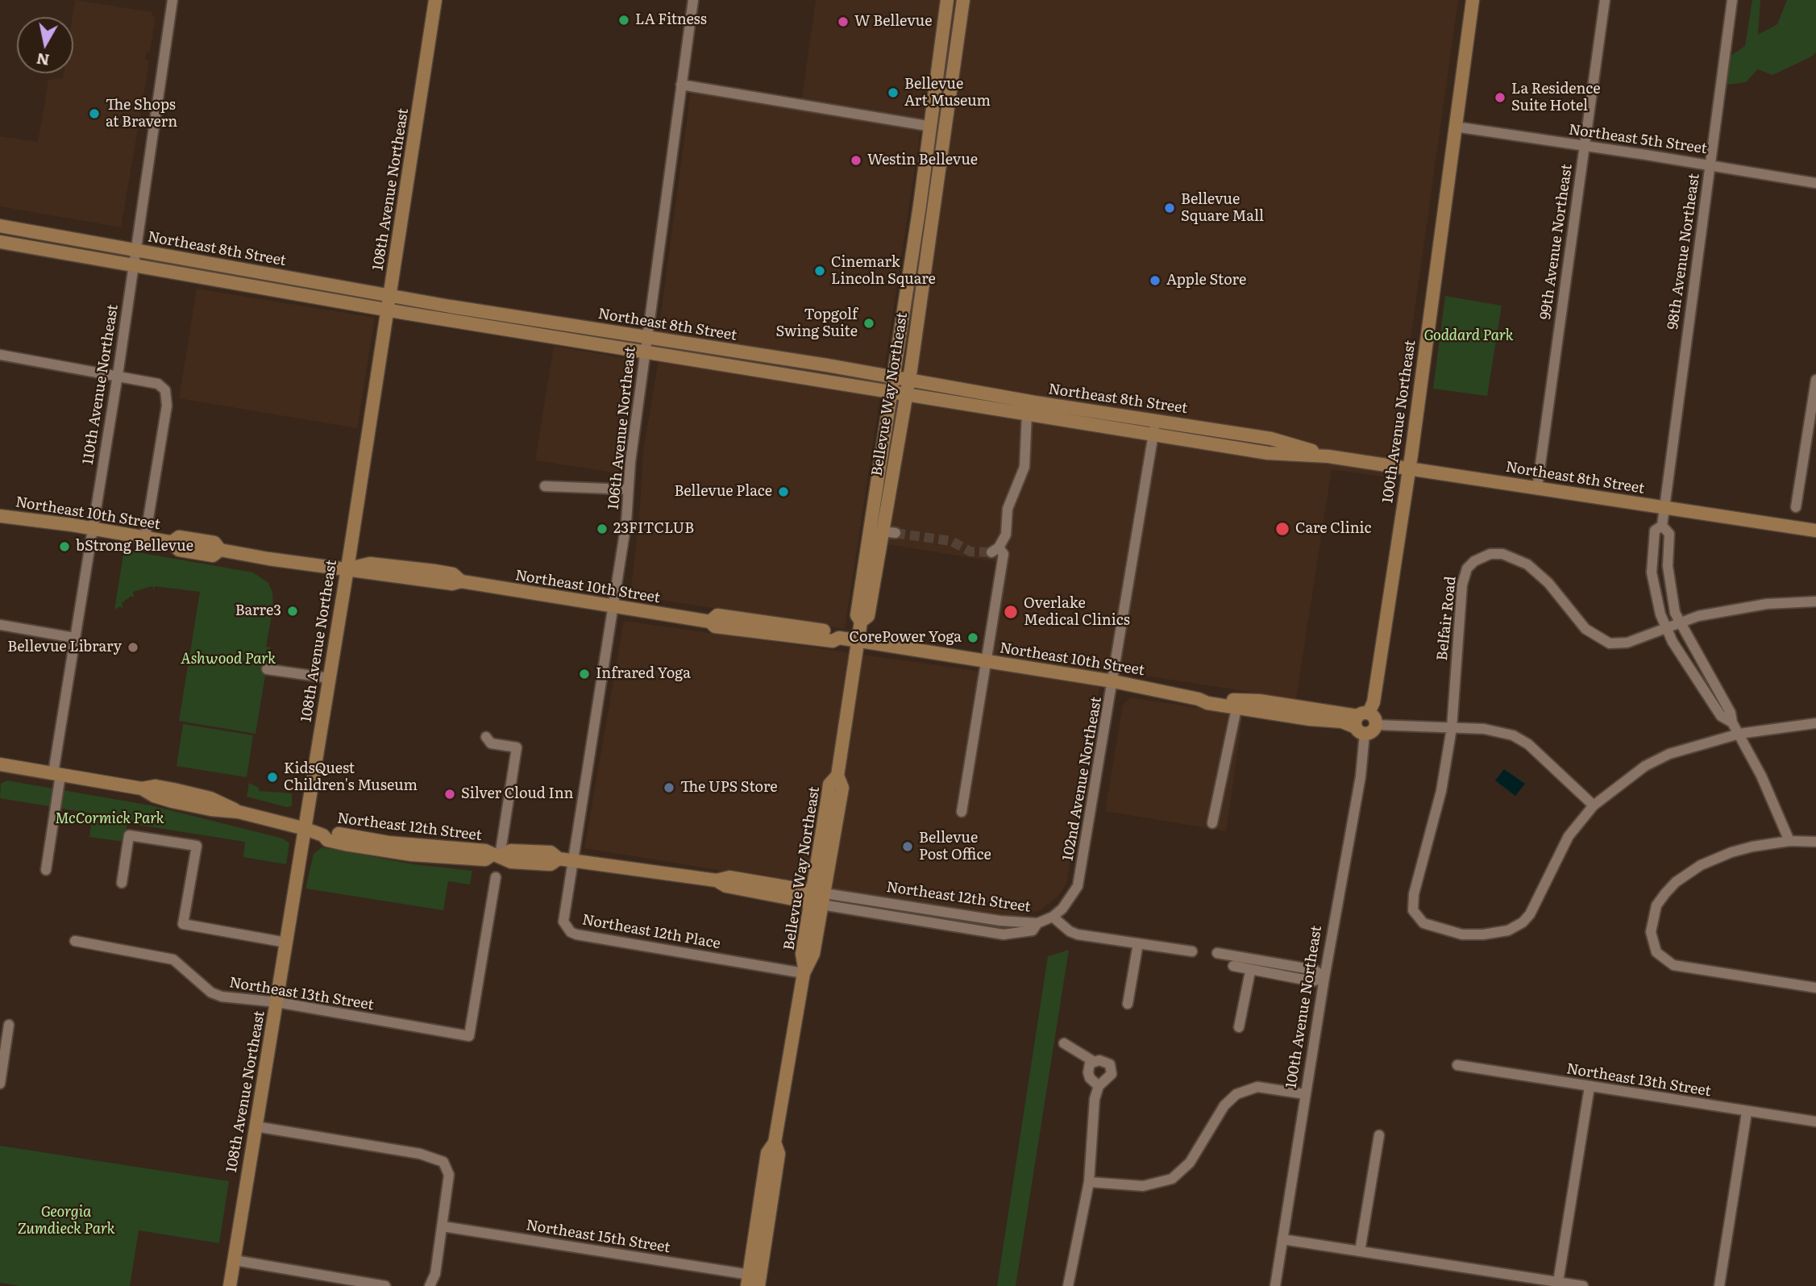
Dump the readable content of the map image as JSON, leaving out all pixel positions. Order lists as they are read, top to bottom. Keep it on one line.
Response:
{"streets":{"main road":["108th Avenue Northeast","Northeast 8th Street","Bellevue Way Northeast","100th Avenue Northeast","Northeast 10th Street","Northeast 12th Street"],"street":["Northeast 5th Street","99th Avenue Northeast","98th Avenue Northeast","110th Avenue Northeast","106th Avenue Northeast","Belfair Road","102nd Avenue Northeast","Northeast 12th Place","Northeast 13th Street","Northeast 15th Street"]},"crossings":[["Northeast 5th Street","99th Avenue Northeast"],["Northeast 5th Street","98th Avenue Northeast"],["Northeast 5th Street","100th Avenue Northeast"],["108th Avenue Northeast","Northeast 8th Street"],["108th Avenue Northeast","Northeast 10th Street"],["108th Avenue Northeast","Northeast 12th Street"],["108th Avenue Northeast","Northeast 13th Street"],["99th Avenue Northeast","Northeast 8th Street"],["Northeast 8th Street","98th Avenue Northeast"],["Northeast 8th Street","110th Avenue Northeast"],["Northeast 8th Street","Bellevue Way Northeast"],["Northeast 8th Street","100th Avenue Northeast"],["Northeast 8th Street","106th Avenue Northeast"],["Northeast 8th Street","102nd Avenue Northeast"],["110th Avenue Northeast","Northeast 10th Street"],["110th Avenue Northeast","Northeast 12th Street"],["Bellevue Way Northeast","Northeast 10th Street"],["Bellevue Way Northeast","Northeast 12th Street"],["Bellevue Way Northeast","Northeast 12th Place"],["Bellevue Way Northeast","Northeast 15th Street"],["100th Avenue Northeast","Northeast 10th Street"],["106th Avenue Northeast","Northeast 10th Street"],["106th Avenue Northeast","Northeast 12th Street"],["106th Avenue Northeast","Northeast 12th Place"],["Northeast 10th Street","102nd Avenue Northeast"],["102nd Avenue Northeast","Northeast 12th Street"],["Northeast 12th Street","Northeast 12th Place"]],"parks":["Goddard Park","Ashwood Park","McCormick Park","Georgia Zumdieck Park"],"places":["LA Fitness","W Bellevue","Bellevue Art Museum","La Residence Suite Hotel","The Shops at Bravern","Westin Bellevue","Bellevue Square Mall","Cinemark Lincoln Square","Apple Store","Topgolf Swing Suite","Bellevue Place","23FITCLUB","Care Clinic","bStrong Bellevue","Barre3","Overlake Medical Clinics","CorePower Yoga","Bellevue Library","Infrared Yoga","KidsQuest Children's Museum","The UPS Store","Silver Cloud Inn","Bellevue Post Office"],"north":"bottom"}
